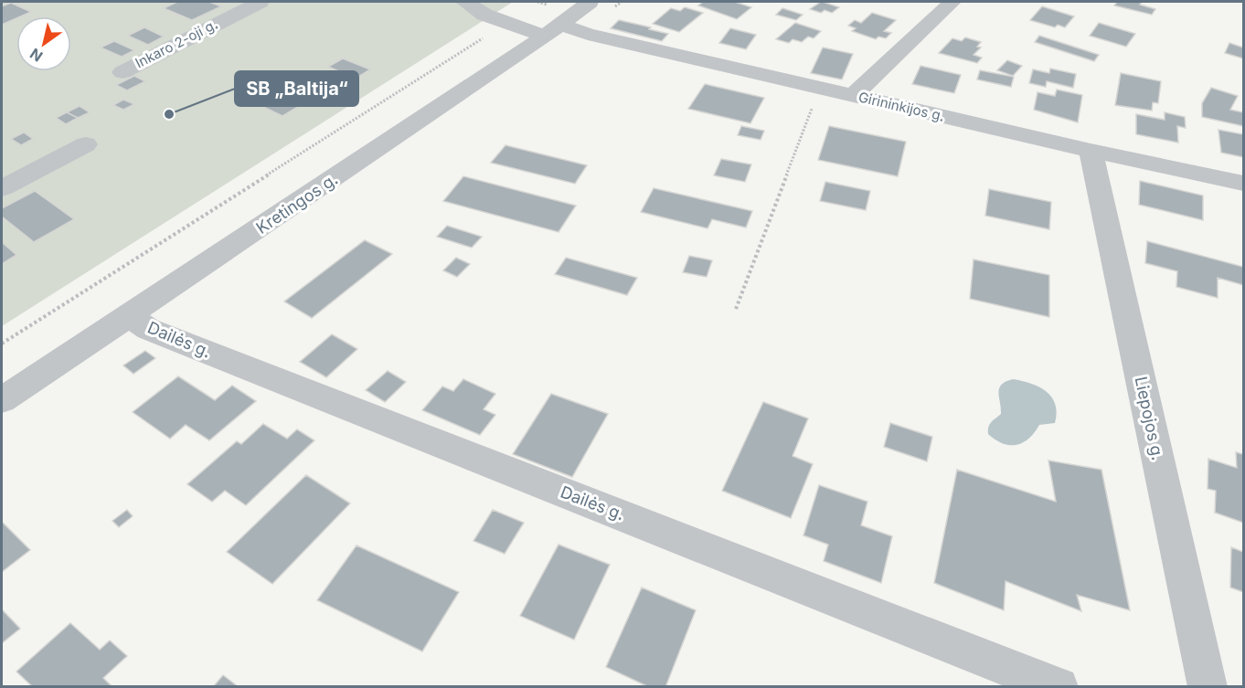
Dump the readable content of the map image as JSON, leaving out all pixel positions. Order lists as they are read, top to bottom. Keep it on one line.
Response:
{"streets":{"street":["Inkaro 2-oji g.","Girininkijos g.","Kretingos g.","Dailės g.","Liepojos g."]},"crossings":[["Girininkijos g.","Kretingos g."],["Girininkijos g.","Liepojos g."],["Kretingos g.","Dailės g."]],"places":["SB „Baltija“"],"north":"bottom left"}
